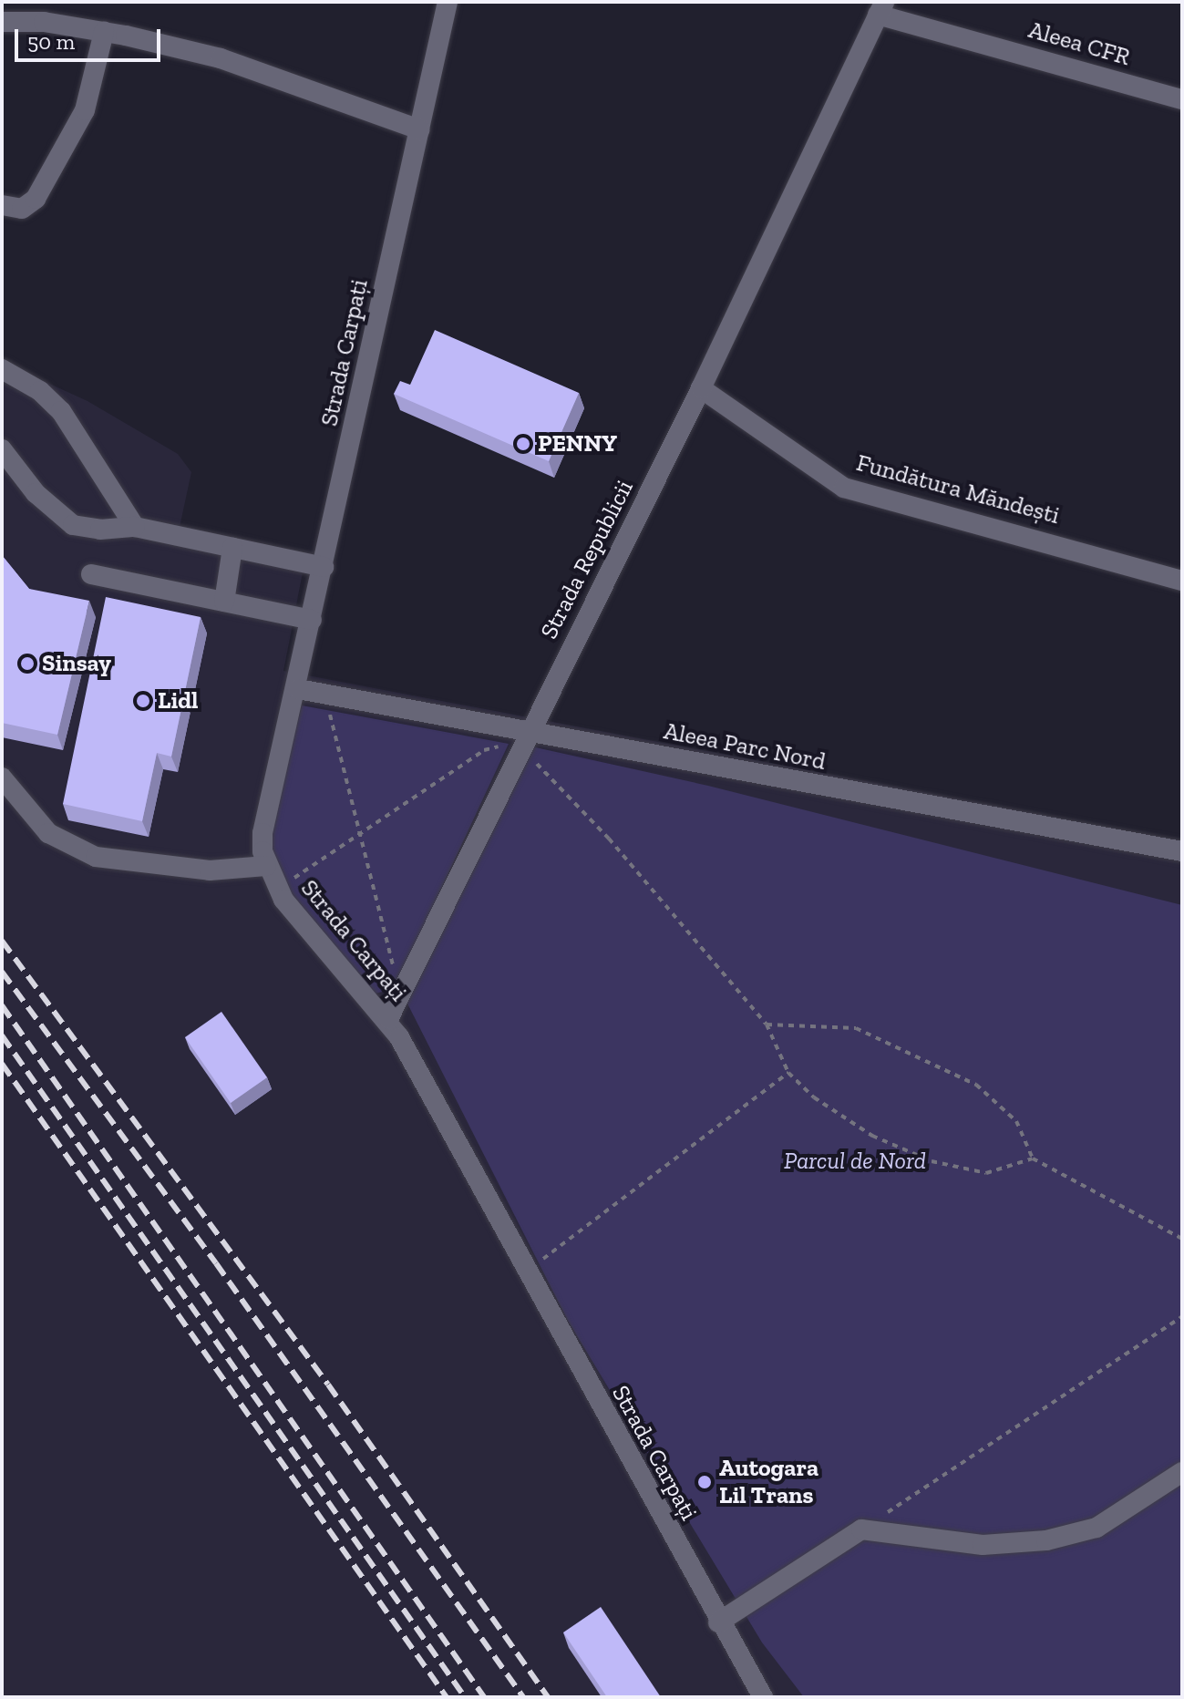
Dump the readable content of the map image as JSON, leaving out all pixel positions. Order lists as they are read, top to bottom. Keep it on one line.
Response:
{"streets":{"street":["Aleea CFR","Strada Carpați","Fundătura Măndești","Strada Republicii","Aleea Parc Nord"]},"crossings":[["Aleea CFR","Strada Republicii"],["Strada Carpați","Strada Republicii"],["Strada Carpați","Aleea Parc Nord"],["Fundătura Măndești","Strada Republicii"],["Strada Republicii","Aleea Parc Nord"]],"parks":["Parcul de Nord"],"places":["PENNY","Sinsay","Lidl","Autogara Lil Trans"],"scale_bar":"50 m"}
